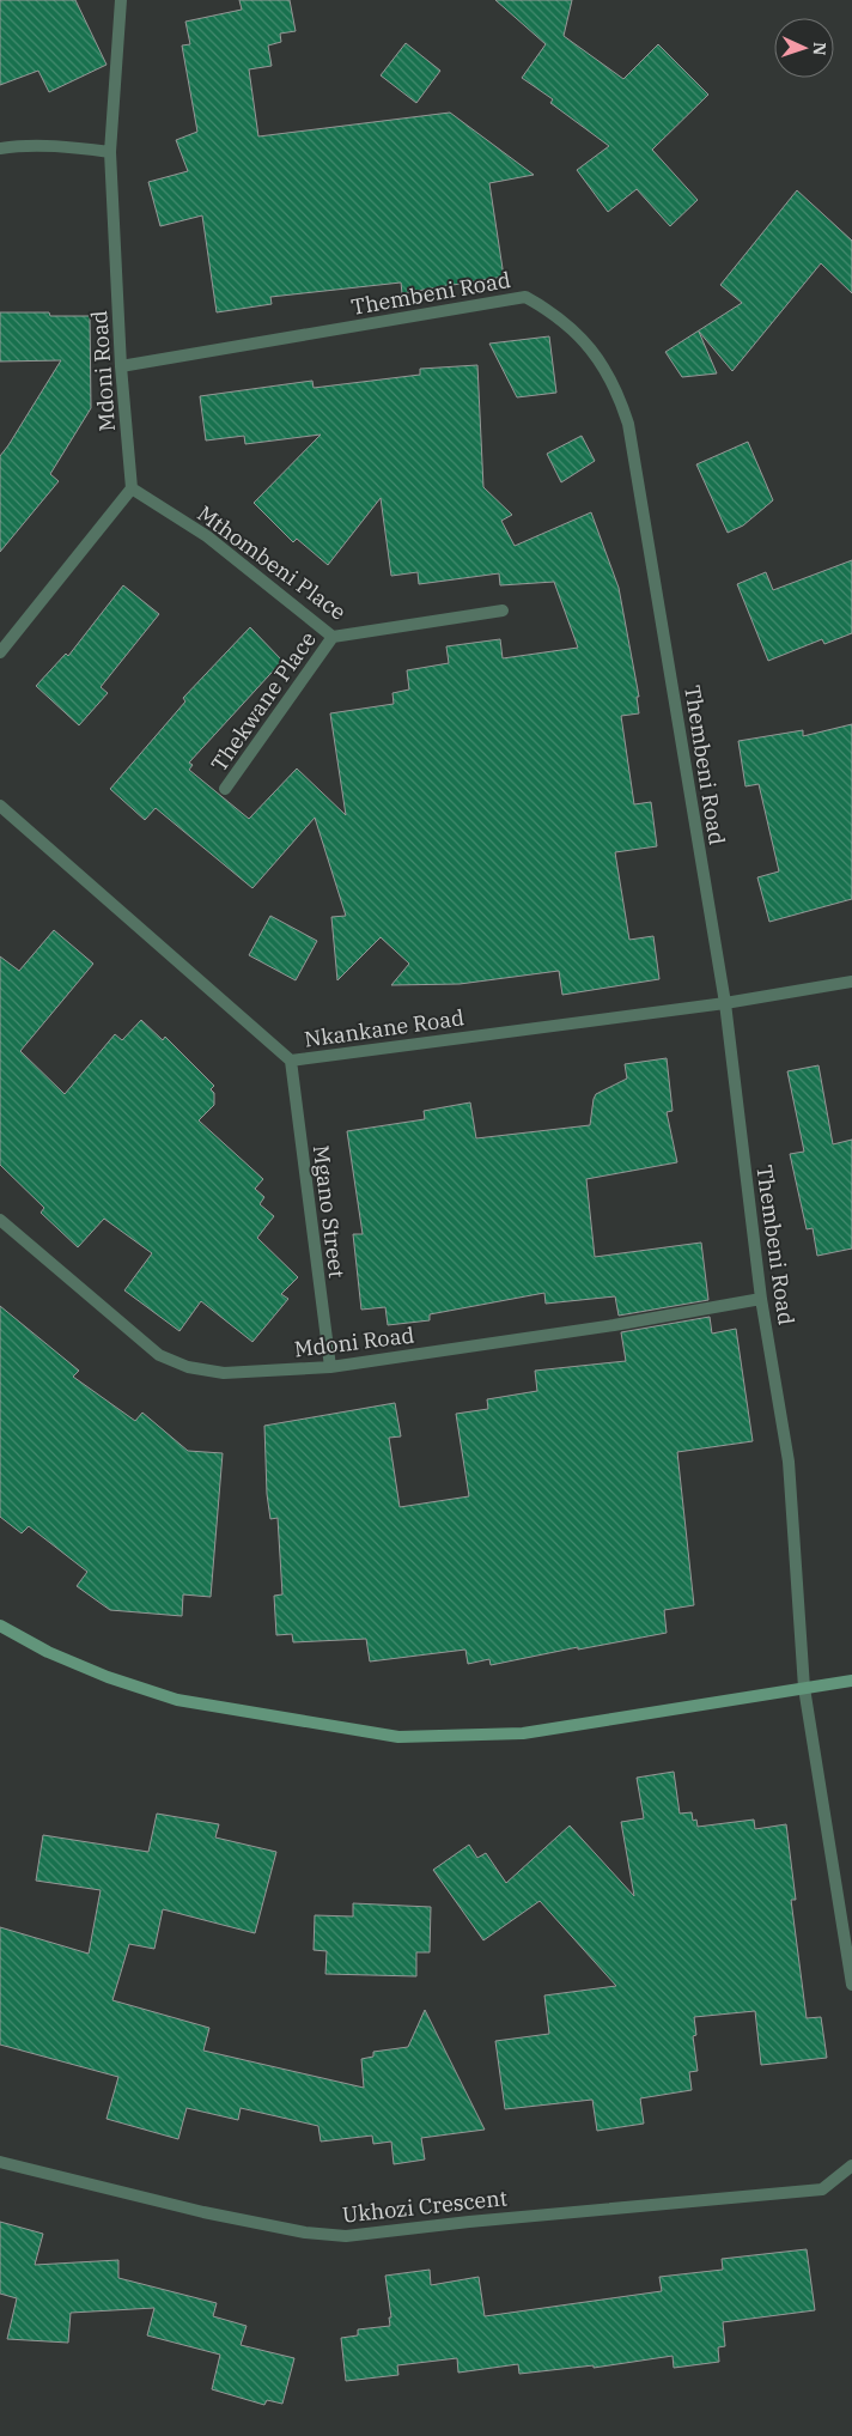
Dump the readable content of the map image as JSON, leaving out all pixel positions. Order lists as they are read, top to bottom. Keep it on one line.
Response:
{"streets":{"street":["Thembeni Road","Mdoni Road","Mthombeni Place","Thekwane Place","Nkankane Road","Mgano Street","Ukhozi Crescent"]},"crossings":[["Thembeni Road","Mdoni Road"],["Thembeni Road","Nkankane Road"],["Mdoni Road","Mthombeni Place"],["Mdoni Road","Mgano Street"],["Mthombeni Place","Thekwane Place"],["Nkankane Road","Mgano Street"]],"north":"right"}
